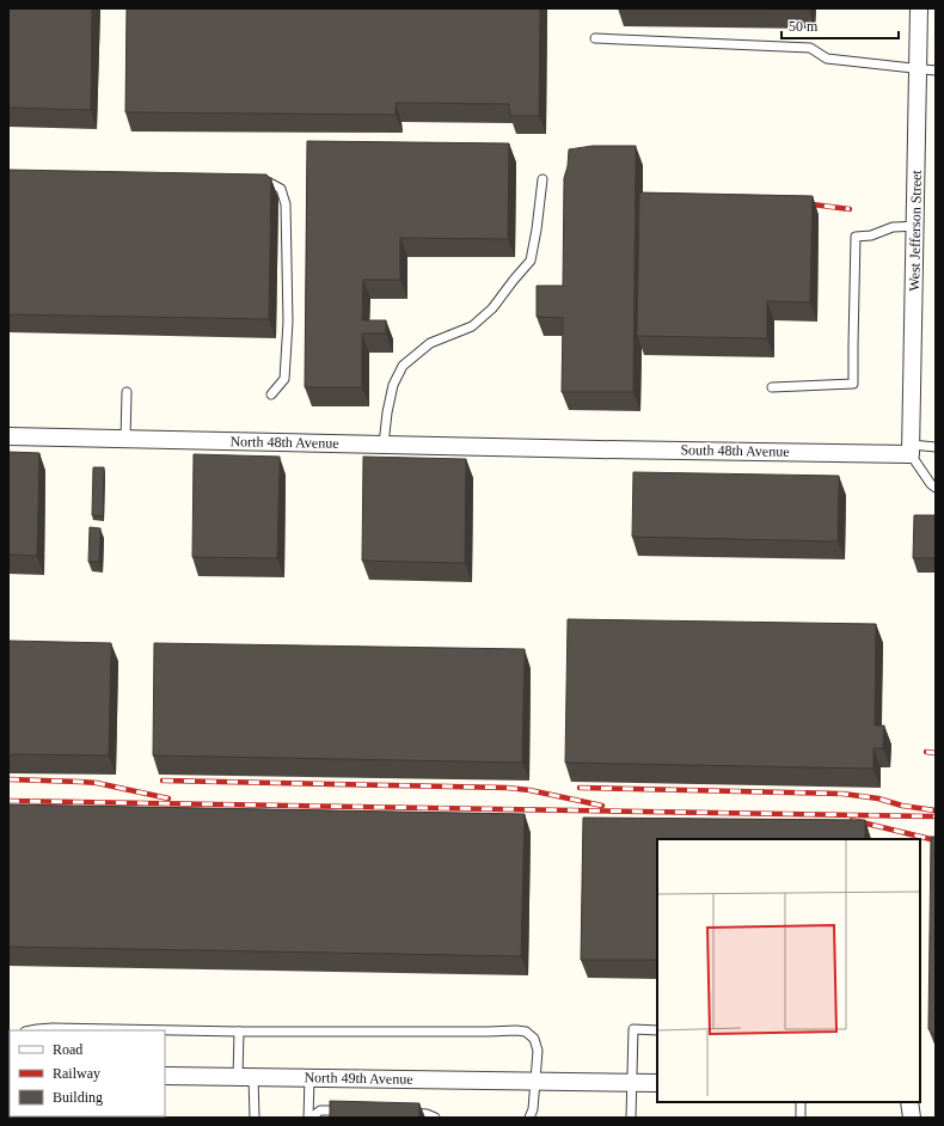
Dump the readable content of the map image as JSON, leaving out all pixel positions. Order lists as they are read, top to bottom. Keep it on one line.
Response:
{"streets":{"street":["West Jefferson Street","North 48th Avenue","South 48th Avenue","North 49th Avenue"]},"crossings":[["West Jefferson Street","South 48th Avenue"],["North 48th Avenue","South 48th Avenue"]],"legend":["Road","Railway","Building"],"scale_bar":"50 m"}
